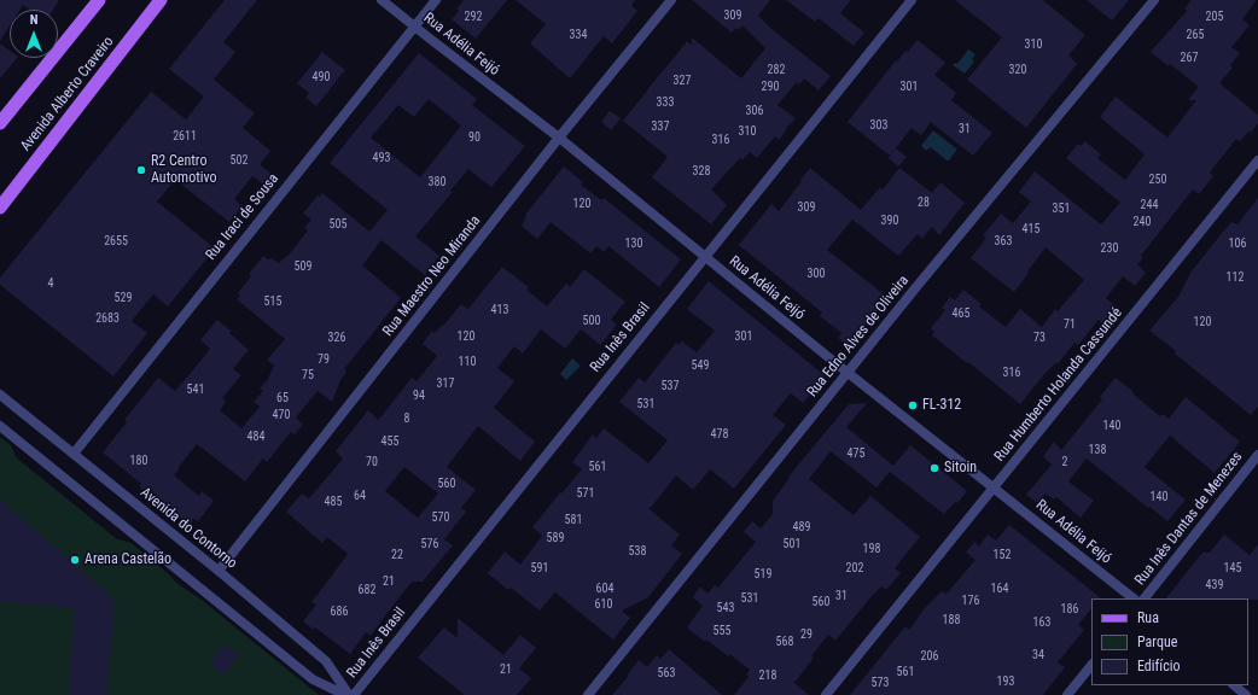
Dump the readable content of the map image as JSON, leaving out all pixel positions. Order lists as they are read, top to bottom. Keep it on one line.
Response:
{"streets":{"main road":["Avenida Alberto Craveiro"],"street":["Rua Adélia Feijó","Rua Iraci de Sousa","Rua Maestro Neo Miranda","Rua Edno Alves de Oliveira","Rua Inês Brasil","Rua Humberto Holanda Cassundé","Rua Inês Dantas de Menezes","Avenida do Contorno"]},"crossings":[["Rua Adélia Feijó","Rua Iraci de Sousa"],["Rua Adélia Feijó","Rua Maestro Neo Miranda"],["Rua Adélia Feijó","Rua Edno Alves de Oliveira"],["Rua Adélia Feijó","Rua Inês Brasil"],["Rua Adélia Feijó","Rua Humberto Holanda Cassundé"],["Rua Iraci de Sousa","Avenida do Contorno"],["Rua Maestro Neo Miranda","Avenida do Contorno"]],"places":["R2 Centro Automotivo","FL-312","Sitoin","Arena Castelão"],"house_numbers":["309","292","205","334","265","310","267","282","320","490","327","290","301","333","306","303","337","31","310","2611","90","316","493","502","328","250","380","28","120","244","309","351","390","240","505","415","2655","363","130","106","230","509","300","112","4","529","515","413","465","2683","500","120","71","120","301","326","73","79","110","549","316","75","317","537","541","94","65","531","470","8","140","478","484","455","138","475","180","70","2","561","560","571","64","140","485","570","581","489","589","576","501","198","538","22","152","591","202","145","519","21","439","604","164","682","31","531","176","560","610","543","186","686","188","163","555","29","568","34","206","21","561","563","218","193","573"],"legend":["Rua","Parque","Edifício"],"north":"top"}
